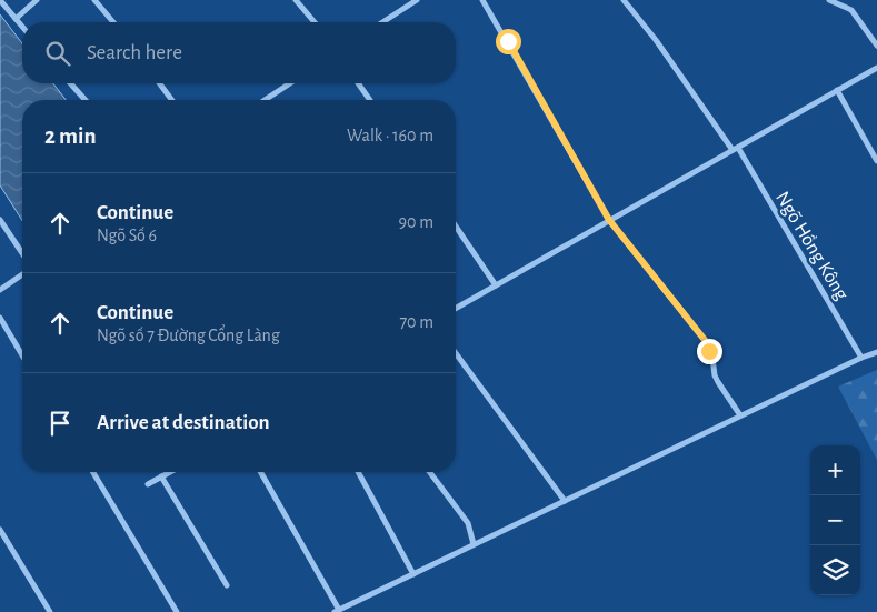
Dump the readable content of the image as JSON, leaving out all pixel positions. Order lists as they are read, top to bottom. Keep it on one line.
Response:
{"streets":{"street":["Ngõ Hồng Kông"]},"page":{"search":"Search here","heading":["2 min","Walk · 160 m"],"list":[["Continue","Ngõ Số 6","90 m"],["Continue","Ngõ số 7 Đường Cổng Làng","70 m"],"Arrive at destination"],"map_buttons":["+","−"]}}
